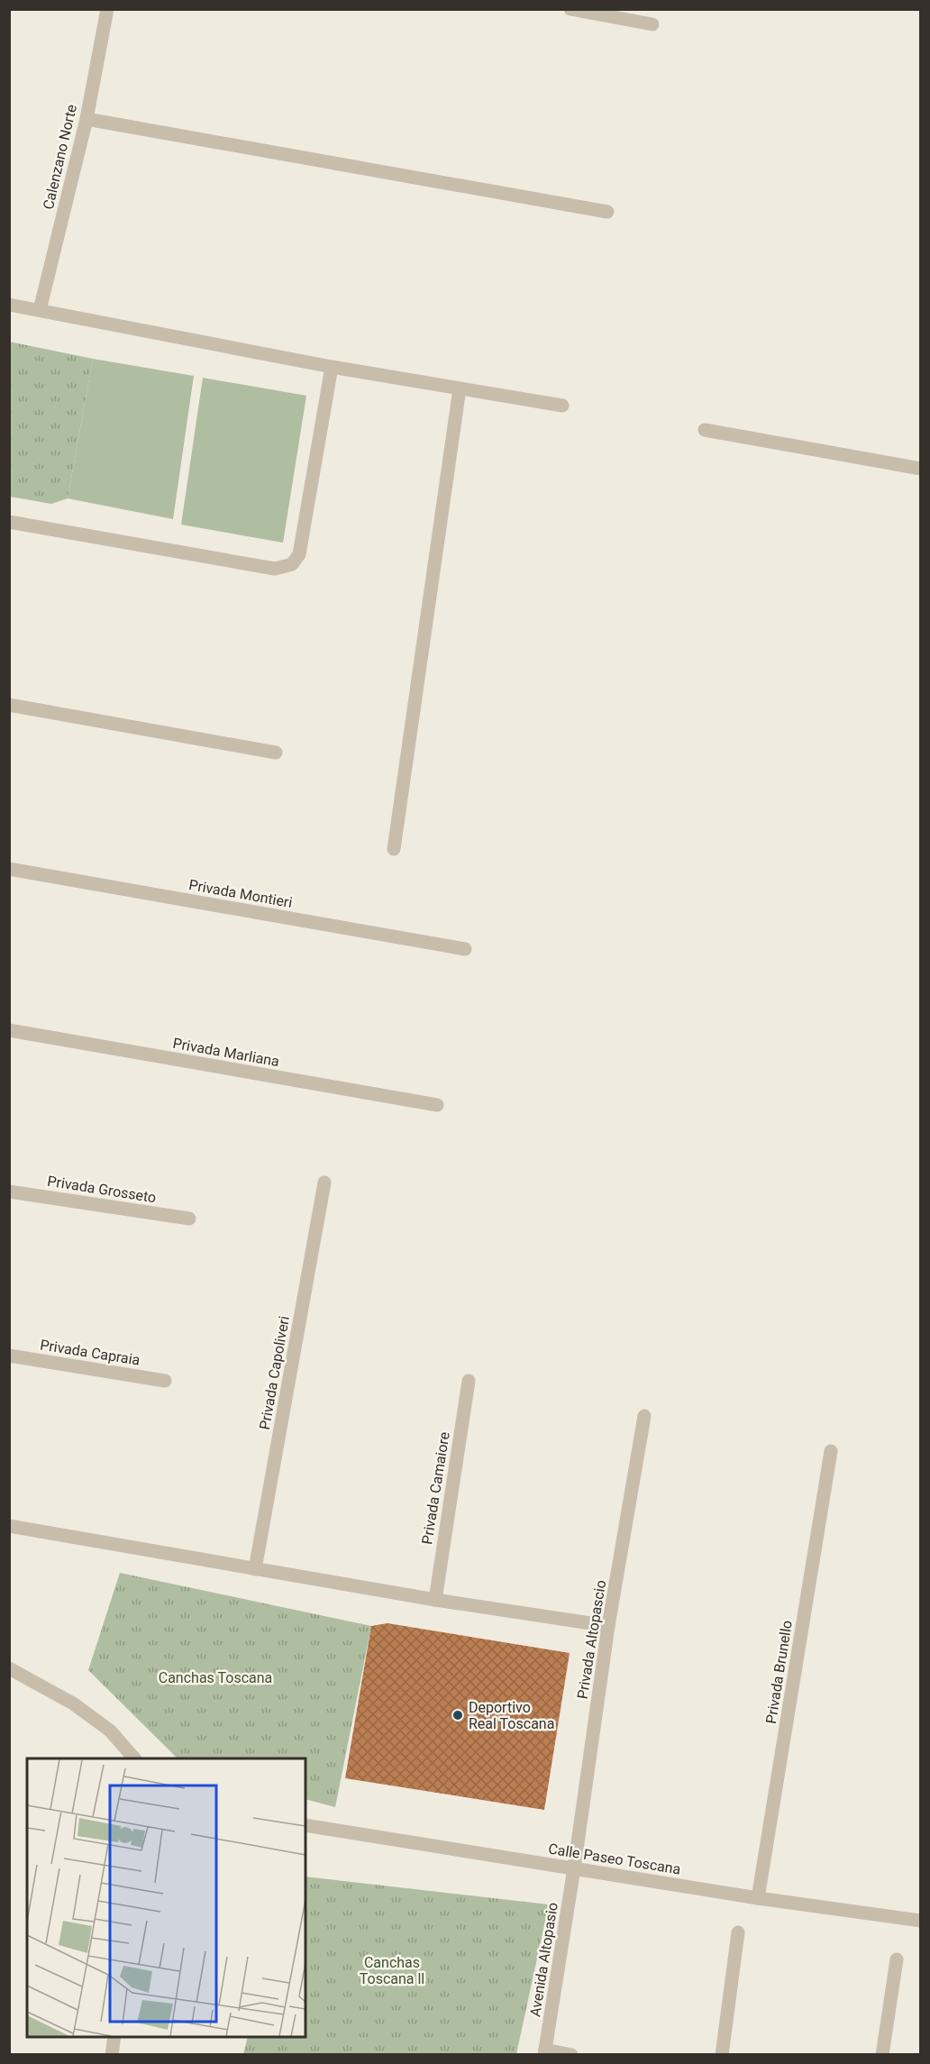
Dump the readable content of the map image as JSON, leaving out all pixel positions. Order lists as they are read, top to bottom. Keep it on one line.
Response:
{"streets":{"street":["Calenzano Norte","Privada Montieri","Privada Marliana","Privada Grosseto","Privada Capraia","Privada Capoliveri","Privada Camaiore","Privada Altopascio","Privada Brunello","Calle Paseo Toscana","Avenida Altopasio"]},"crossings":[["Privada Altopascio","Calle Paseo Toscana"],["Privada Altopascio","Avenida Altopasio"],["Privada Brunello","Calle Paseo Toscana"],["Calle Paseo Toscana","Avenida Altopasio"]],"parks":["Canchas Toscana","Canchas Toscana ll"],"places":["Deportivo Real Toscana"]}
